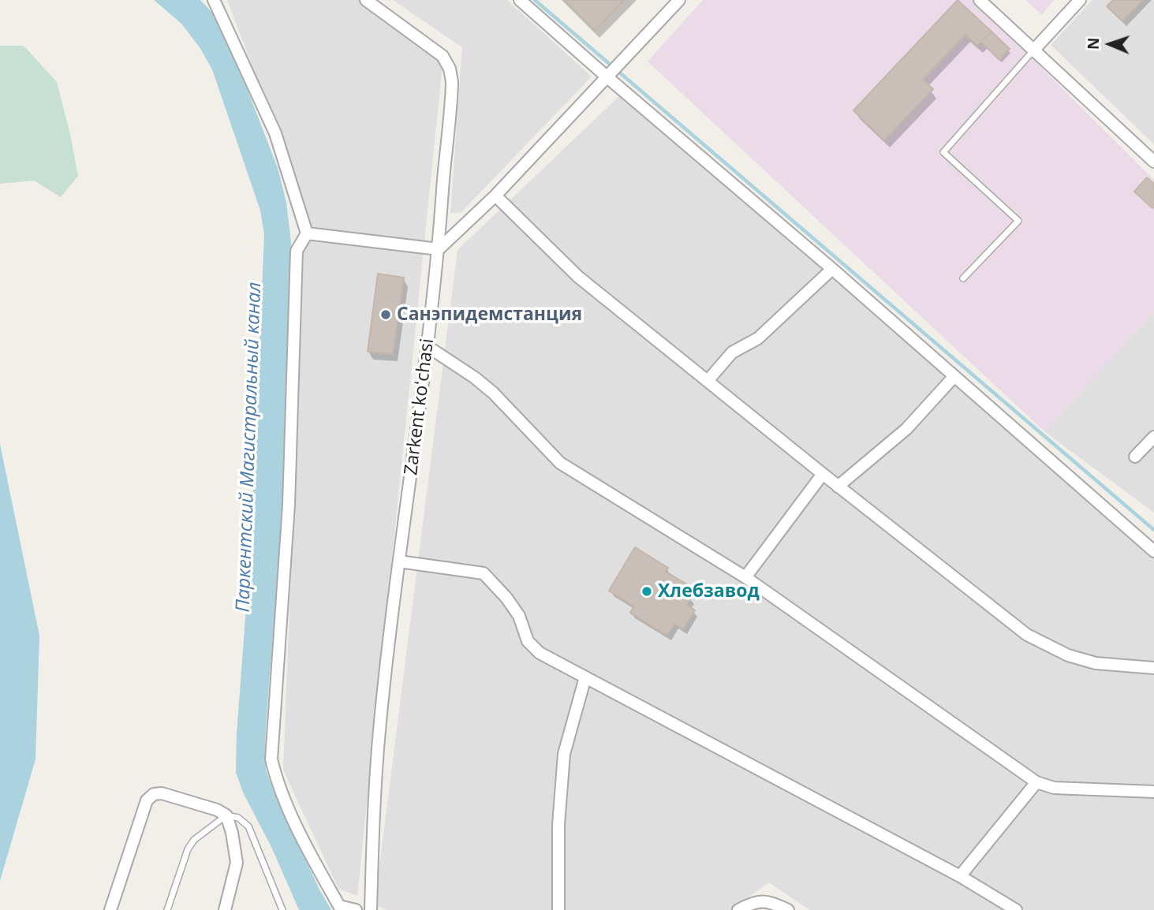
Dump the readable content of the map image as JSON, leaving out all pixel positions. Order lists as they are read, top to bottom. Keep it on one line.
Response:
{"streets":{"street":["Zarkent koʻchasi"]},"water":["Паркентский Магистральный канал"],"places":["Санэпидемстанция","Хлебзавод"],"north":"left"}
